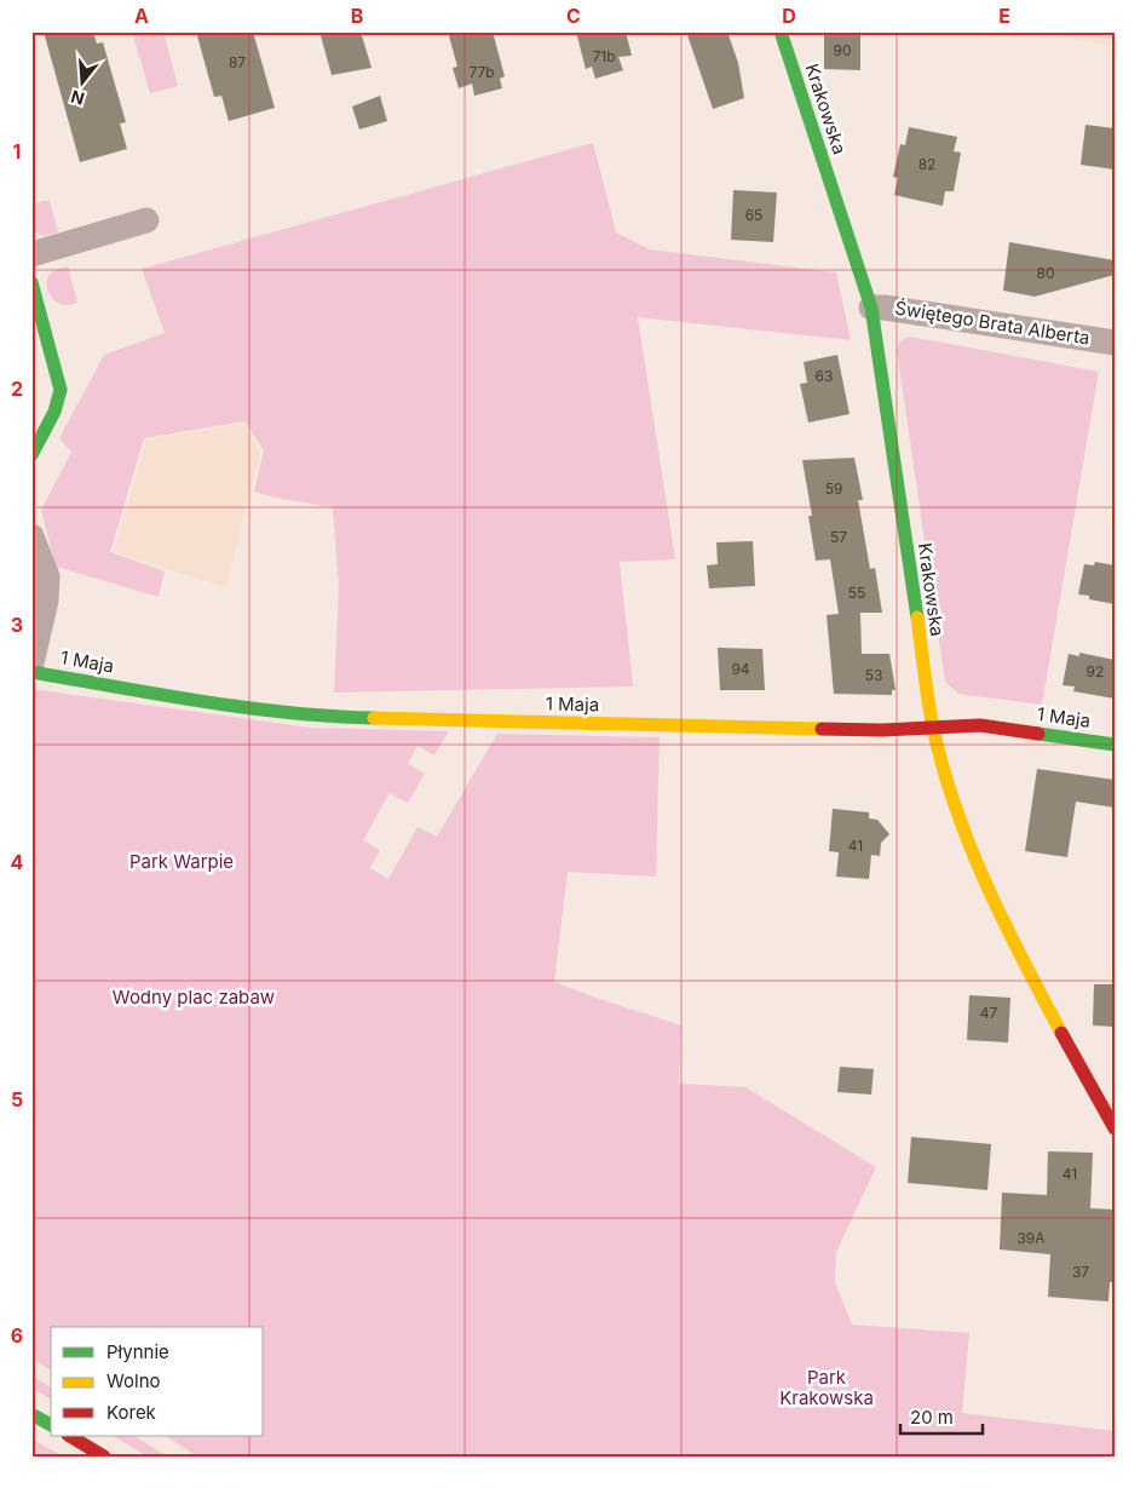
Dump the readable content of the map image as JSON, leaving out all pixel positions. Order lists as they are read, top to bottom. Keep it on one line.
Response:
{"streets":{"street":["Krakowska","Świętego Brata Alberta","1 Maja"]},"crossings":[["Krakowska","Świętego Brata Alberta"],["Krakowska","1 Maja"]],"parks":["Park Warpie","Wodny plac zabaw","Park Krakowska"],"house_numbers":["90","71b","87","77b","82","65","80","63","59","57","55","94","92","53","41","47","41","39A","37"],"legend":["Płynnie","Wolno","Korek"],"scale_bar":"20 m","north":"bottom","grid":{"columns":["A","B","C","D","E"],"rows":["1","2","3","4","5","6"]}}
